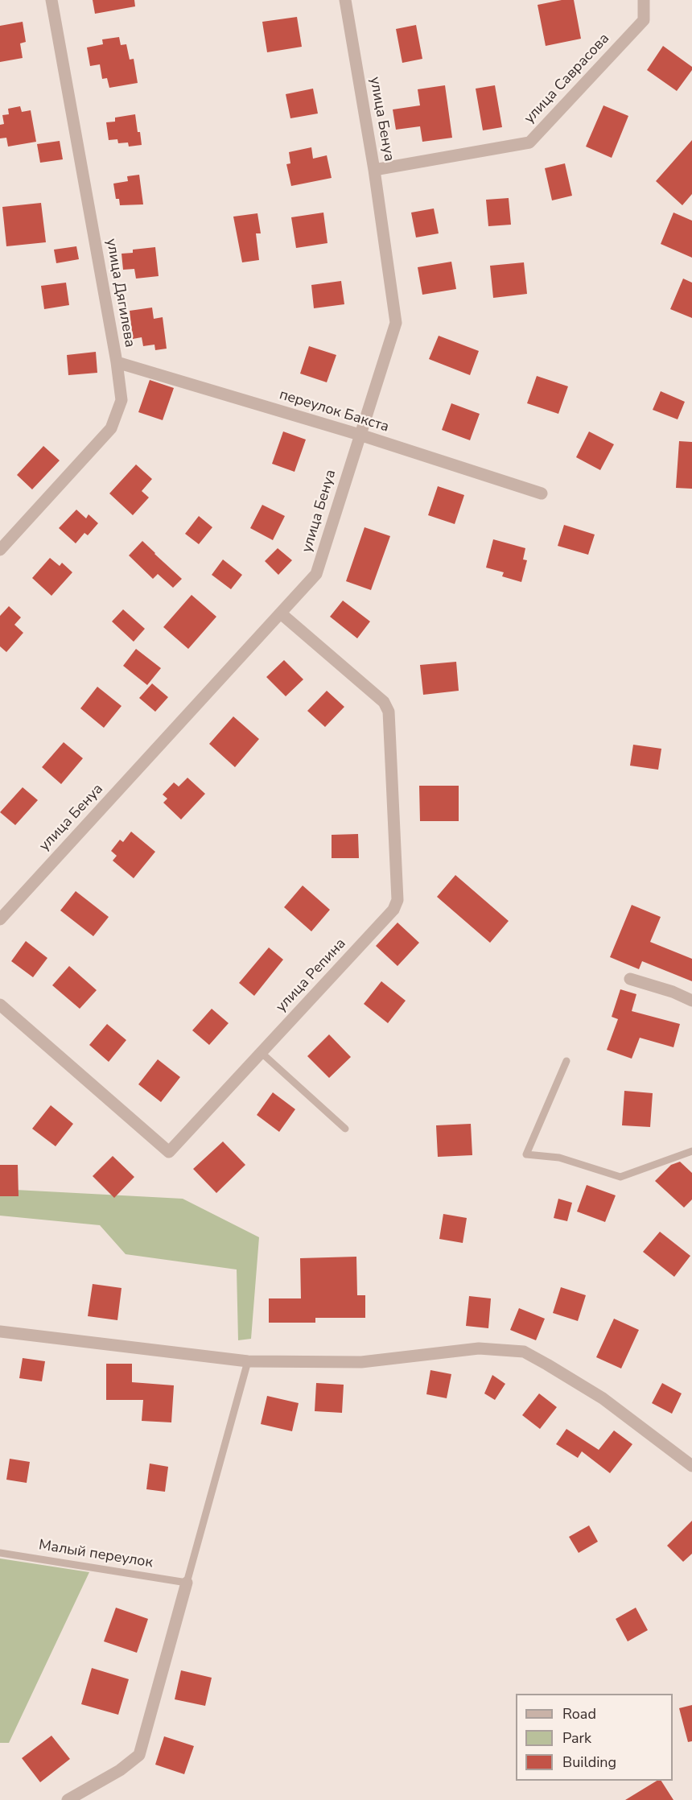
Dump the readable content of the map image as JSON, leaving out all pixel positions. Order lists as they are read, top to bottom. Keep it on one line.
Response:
{"streets":{"street":["улица Саврасова","улица Бенуа","улица Дягилева","переулок Бакста","улица Репина"],"lane":["Малый переулок"]},"crossings":[["улица Саврасова","улица Бенуа"],["улица Бенуа","переулок Бакста"],["улица Бенуа","улица Репина"],["улица Дягилева","переулок Бакста"]],"legend":["Road","Park","Building"]}
